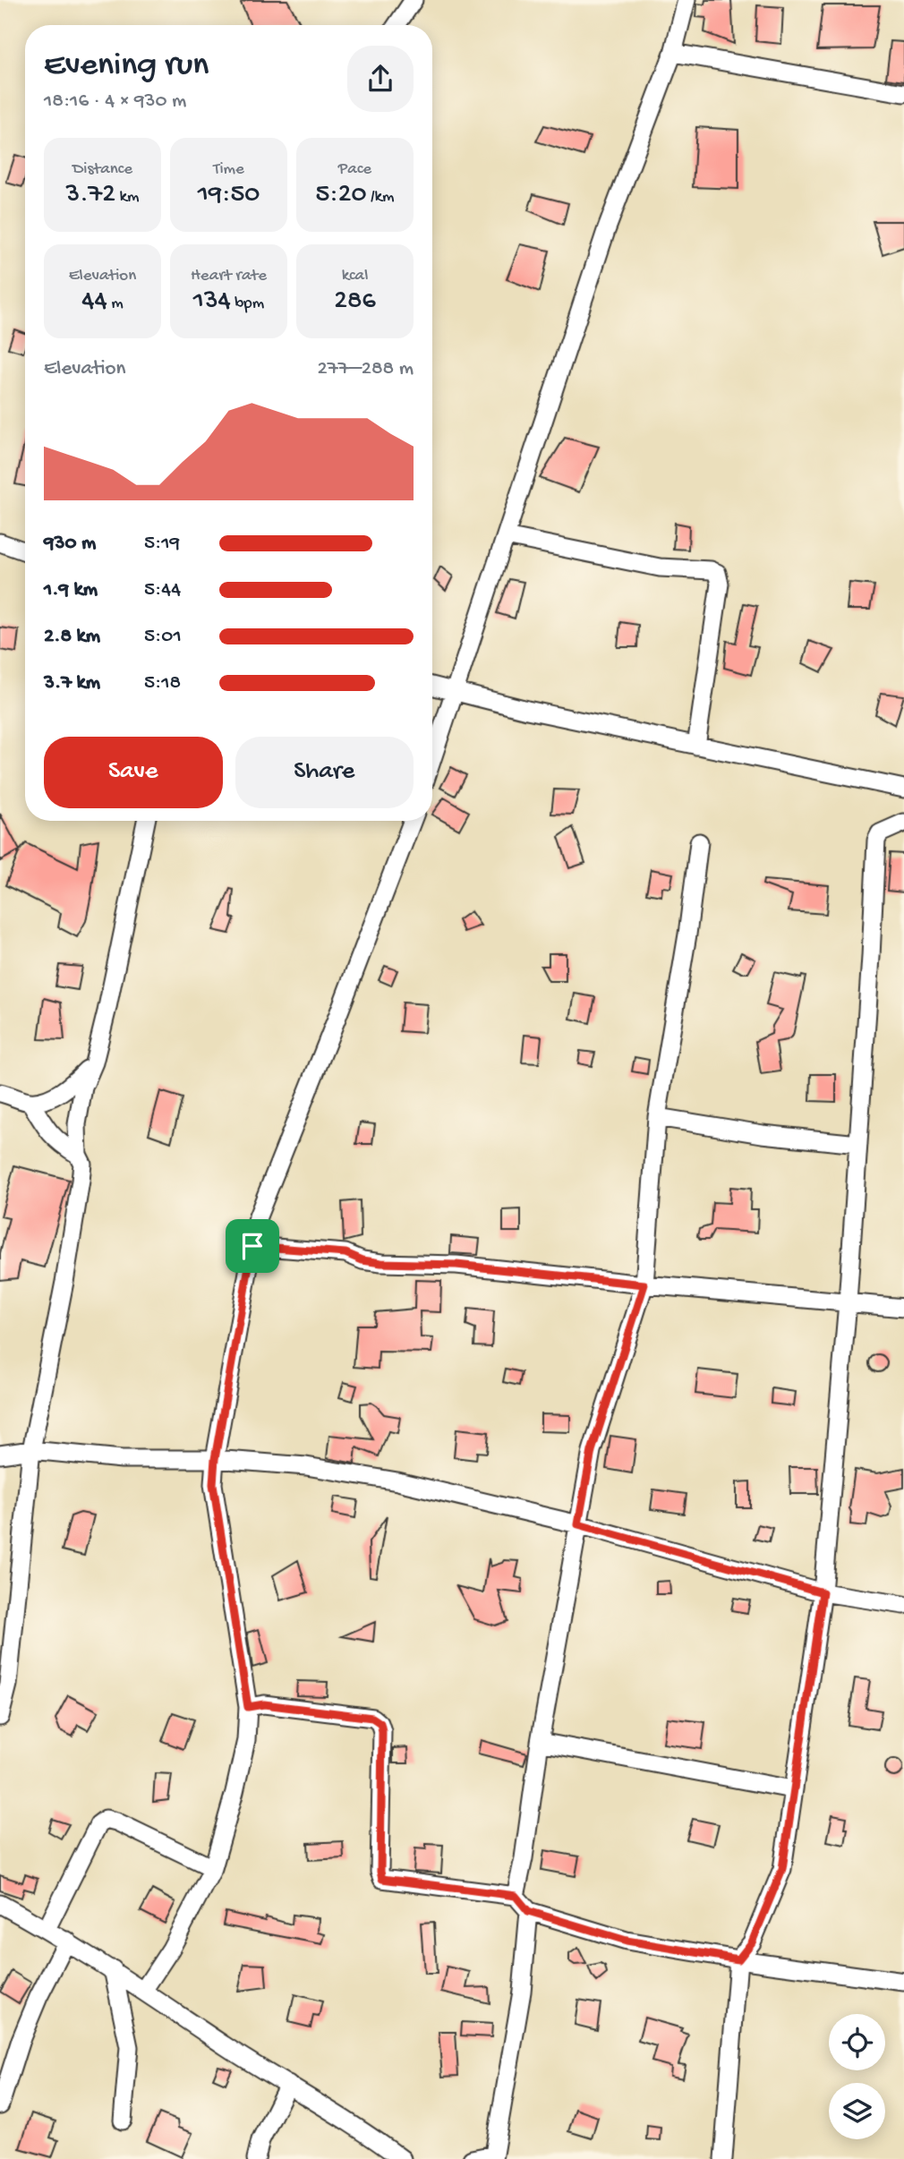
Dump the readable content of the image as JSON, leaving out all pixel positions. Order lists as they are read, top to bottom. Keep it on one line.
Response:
{"page":{"heading":["Evening run","18:16 · 4 × 930 m"],"stats":[["Distance","3.72 km"],["Time","19:50"],["Pace","5:20 /km"],["Elevation","44 m"],["Heart rate","134 bpm"],["kcal","286"]],"chart":["Elevation","277–288 m"],"list":[{"name":"930 m","note":"5:19"},{"name":"1.9 km","note":"5:44"},{"name":"2.8 km","note":"5:01"},{"name":"3.7 km","note":"5:18"}],"buttons":["Save","Share"]}}
